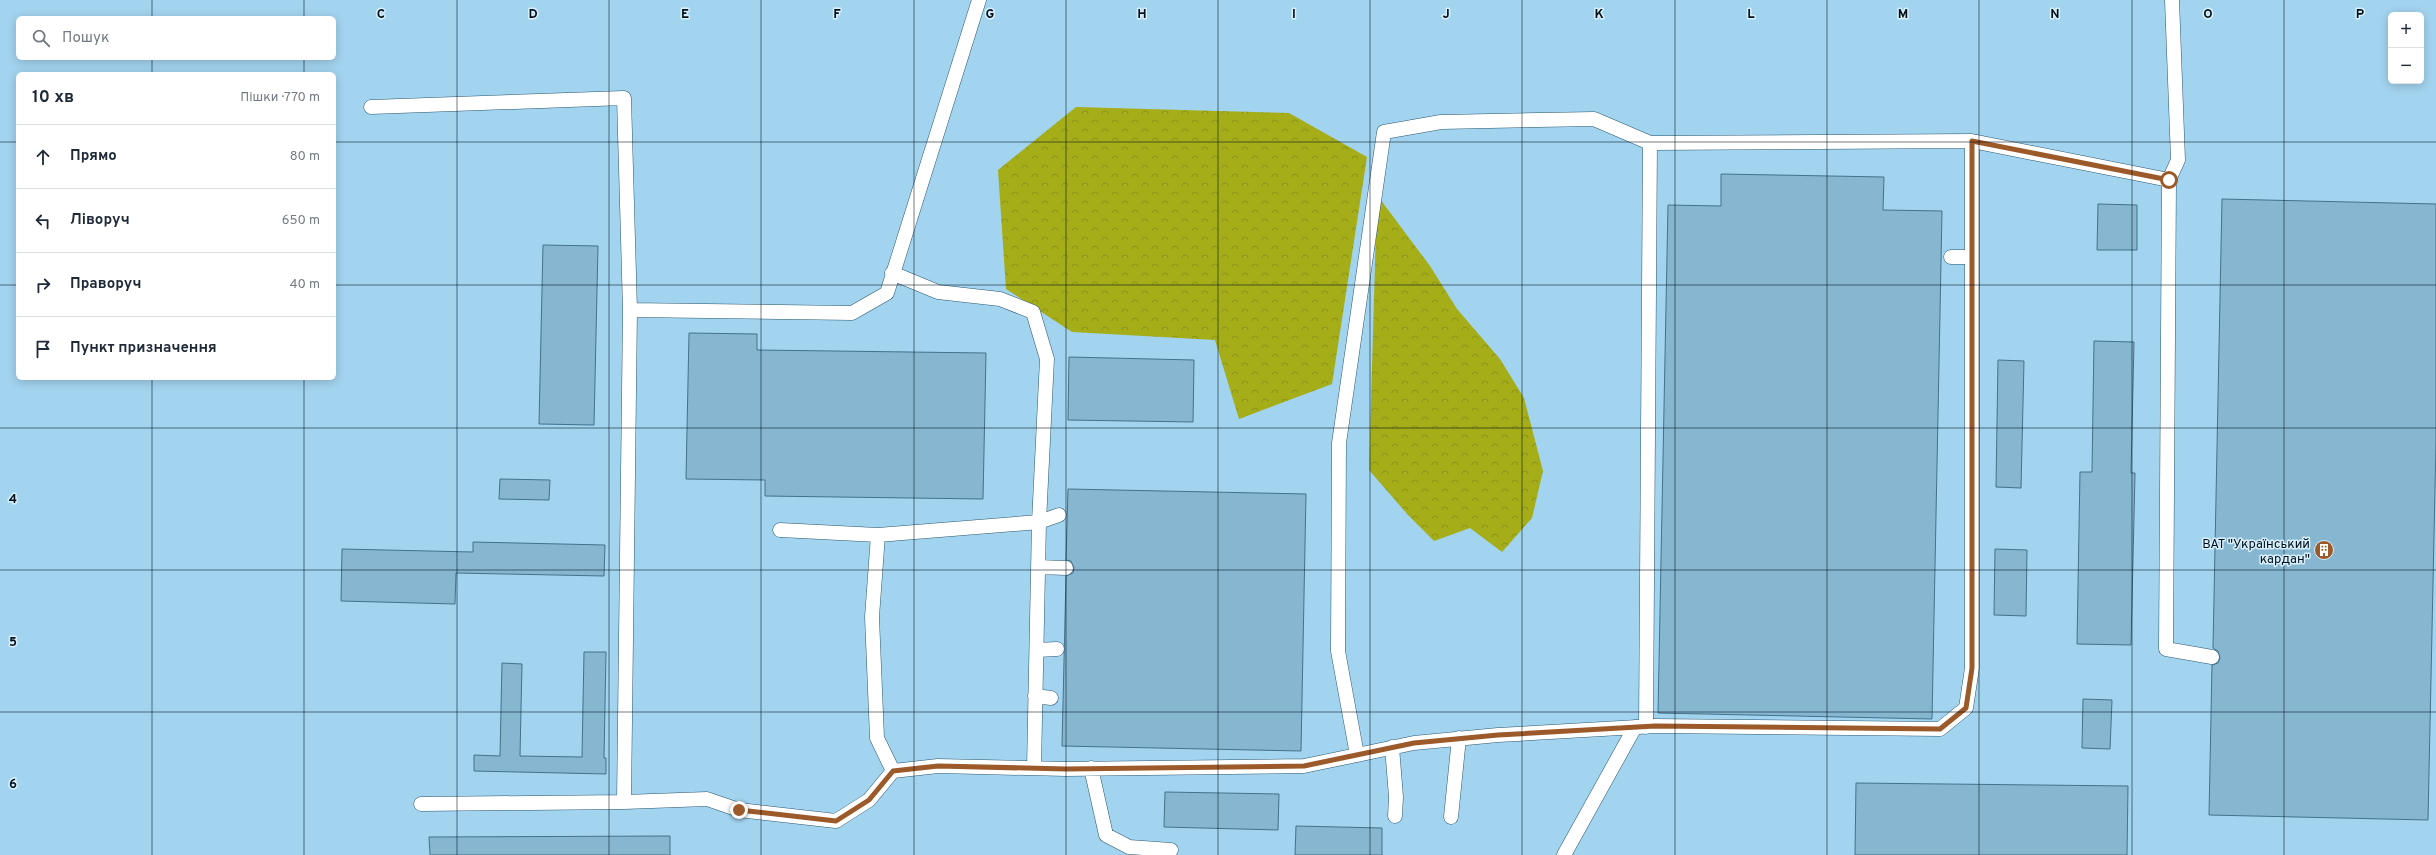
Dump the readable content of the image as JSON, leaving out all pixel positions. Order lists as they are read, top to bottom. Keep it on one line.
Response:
{"places":{"building":["ВАТ \"Український кардан\""]},"page":{"map_buttons":["+","−"],"search":"Пошук","heading":["10 хв","Пішки · 770 m"],"list":[["Прямо","80 m"],["Ліворуч","650 m"],["Праворуч","40 m"],"Пункт призначення"]},"grid":{"columns":["C","D","E","F","G","H","I","J","K","L","M","N","O","P"],"rows":["4","5","6"]}}
